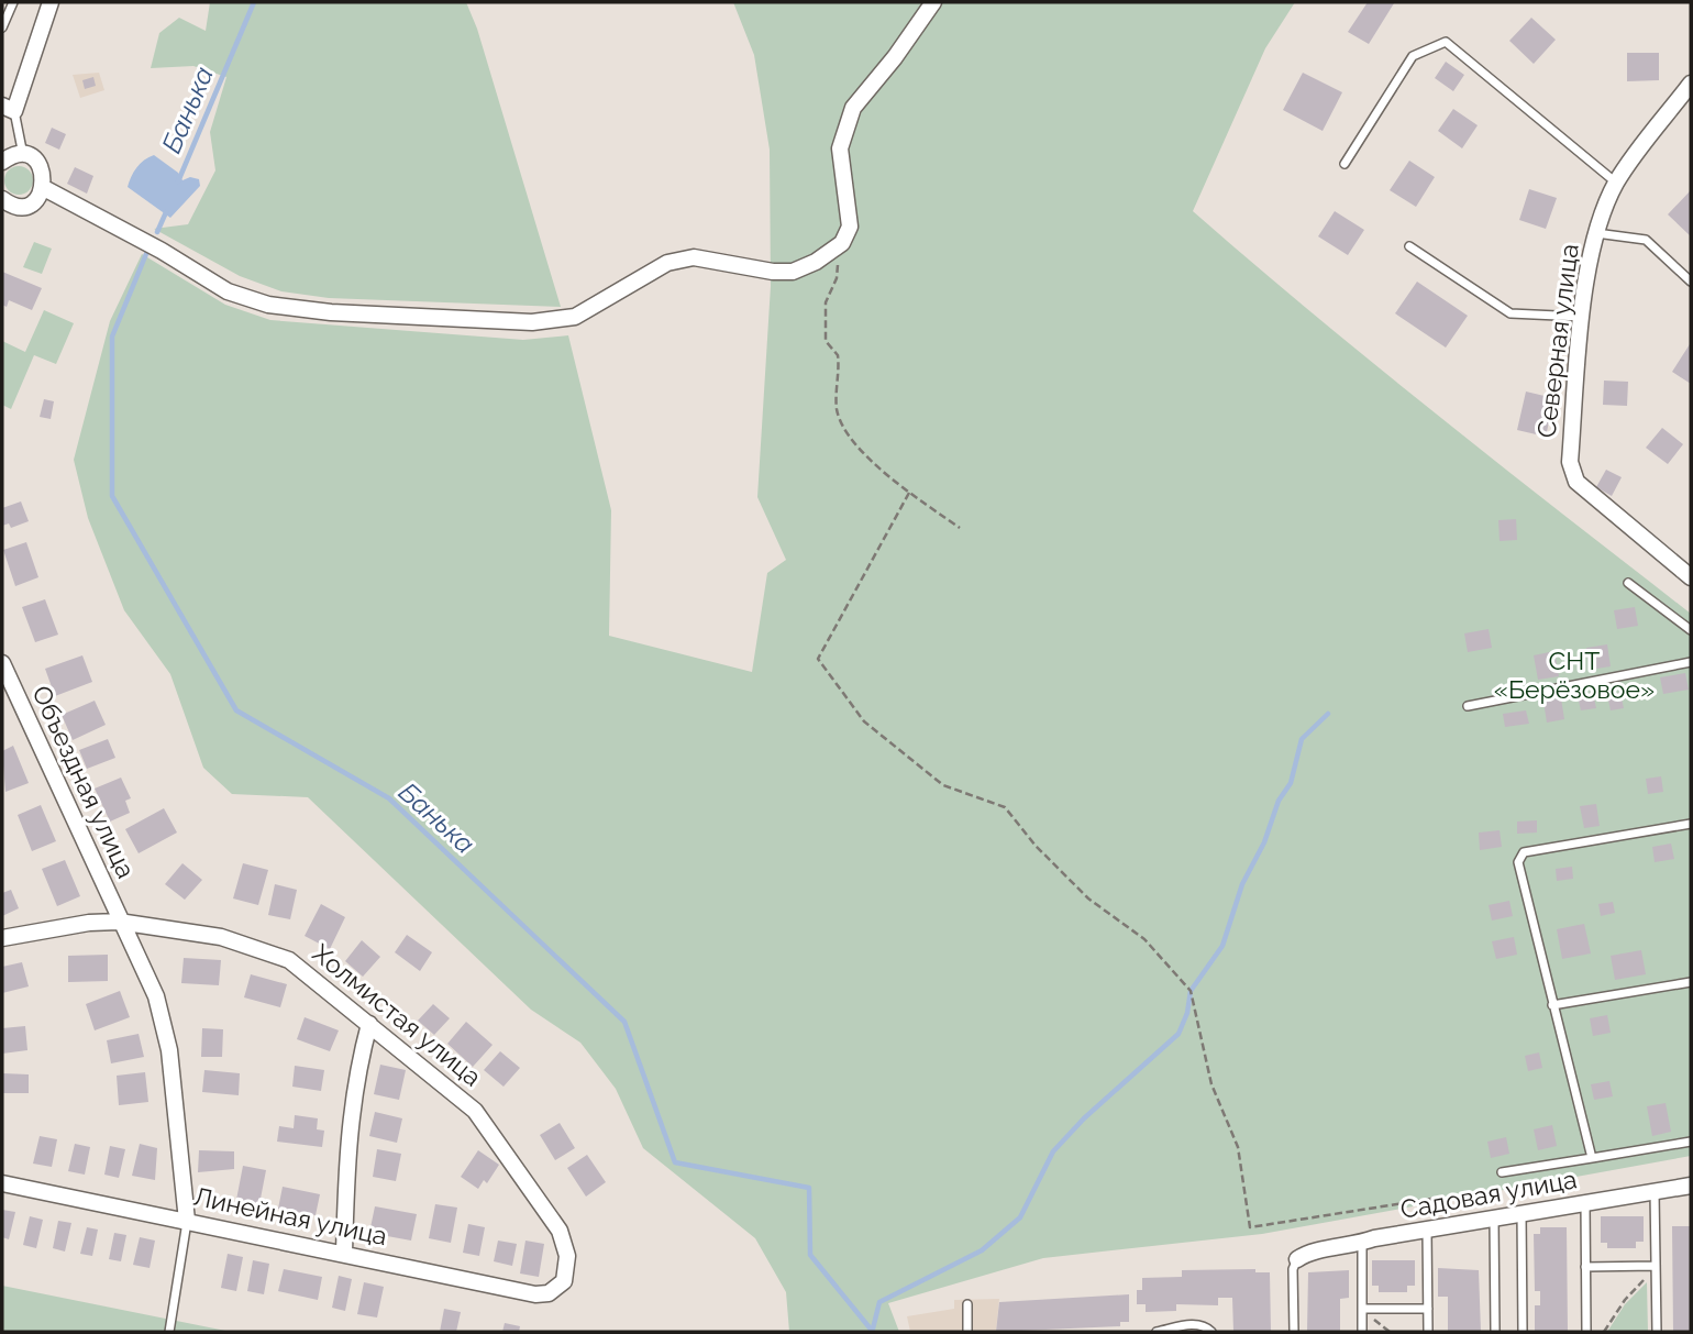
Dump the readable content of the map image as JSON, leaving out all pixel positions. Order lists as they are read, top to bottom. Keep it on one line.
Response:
{"streets":{"street":["Северная улица","Объездная улица","Холмистая улица","Садовая улица","Линейная улица"]},"crossings":[["Объездная улица","Холмистая улица"],["Объездная улица","Линейная улица"],["Холмистая улица","Линейная улица"]],"water":["Банька"],"parks":["СНТ «Берёзовое»"]}
